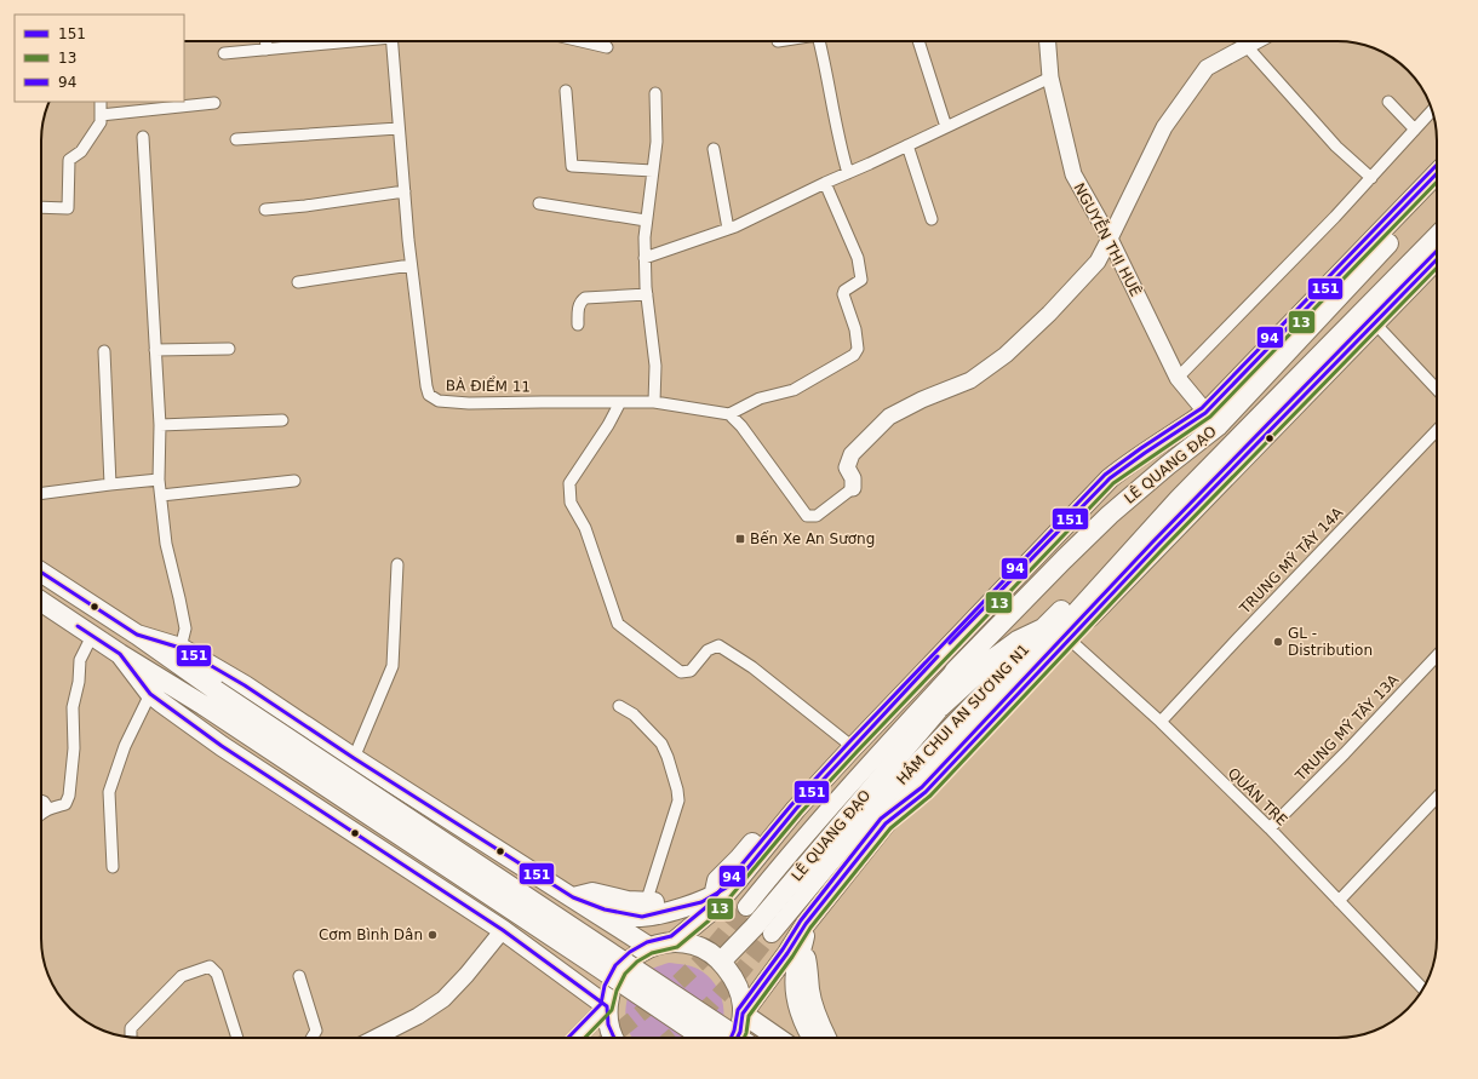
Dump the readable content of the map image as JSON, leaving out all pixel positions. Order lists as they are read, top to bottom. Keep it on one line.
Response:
{"streets":{"highway":["LÊ QUANG ĐẠO"],"main road":["HẦM CHUI AN SƯƠNG N1"],"street":["NGUYỄN THỊ HUÊ","BÀ ĐIỂM 11","TRUNG MỸ TÂY 14A","TRUNG MỸ TÂY 13A","QUÁN TRE"]},"crossings":[["NGUYỄN THỊ HUÊ","LÊ QUANG ĐẠO"],["LÊ QUANG ĐẠO","HẦM CHUI AN SƯƠNG N1"],["LÊ QUANG ĐẠO","QUÁN TRE"],["TRUNG MỸ TÂY 14A","QUÁN TRE"],["HẦM CHUI AN SƯƠNG N1","QUÁN TRE"],["TRUNG MỸ TÂY 13A","QUÁN TRE"]],"places":{"transit":["Bến Xe An Sương"],"other":["GL - Distribution","Cơm Bình Dân"]},"lines":["transit line 94","transit line 151","transit line 13"],"legend":["151","13","94"]}
